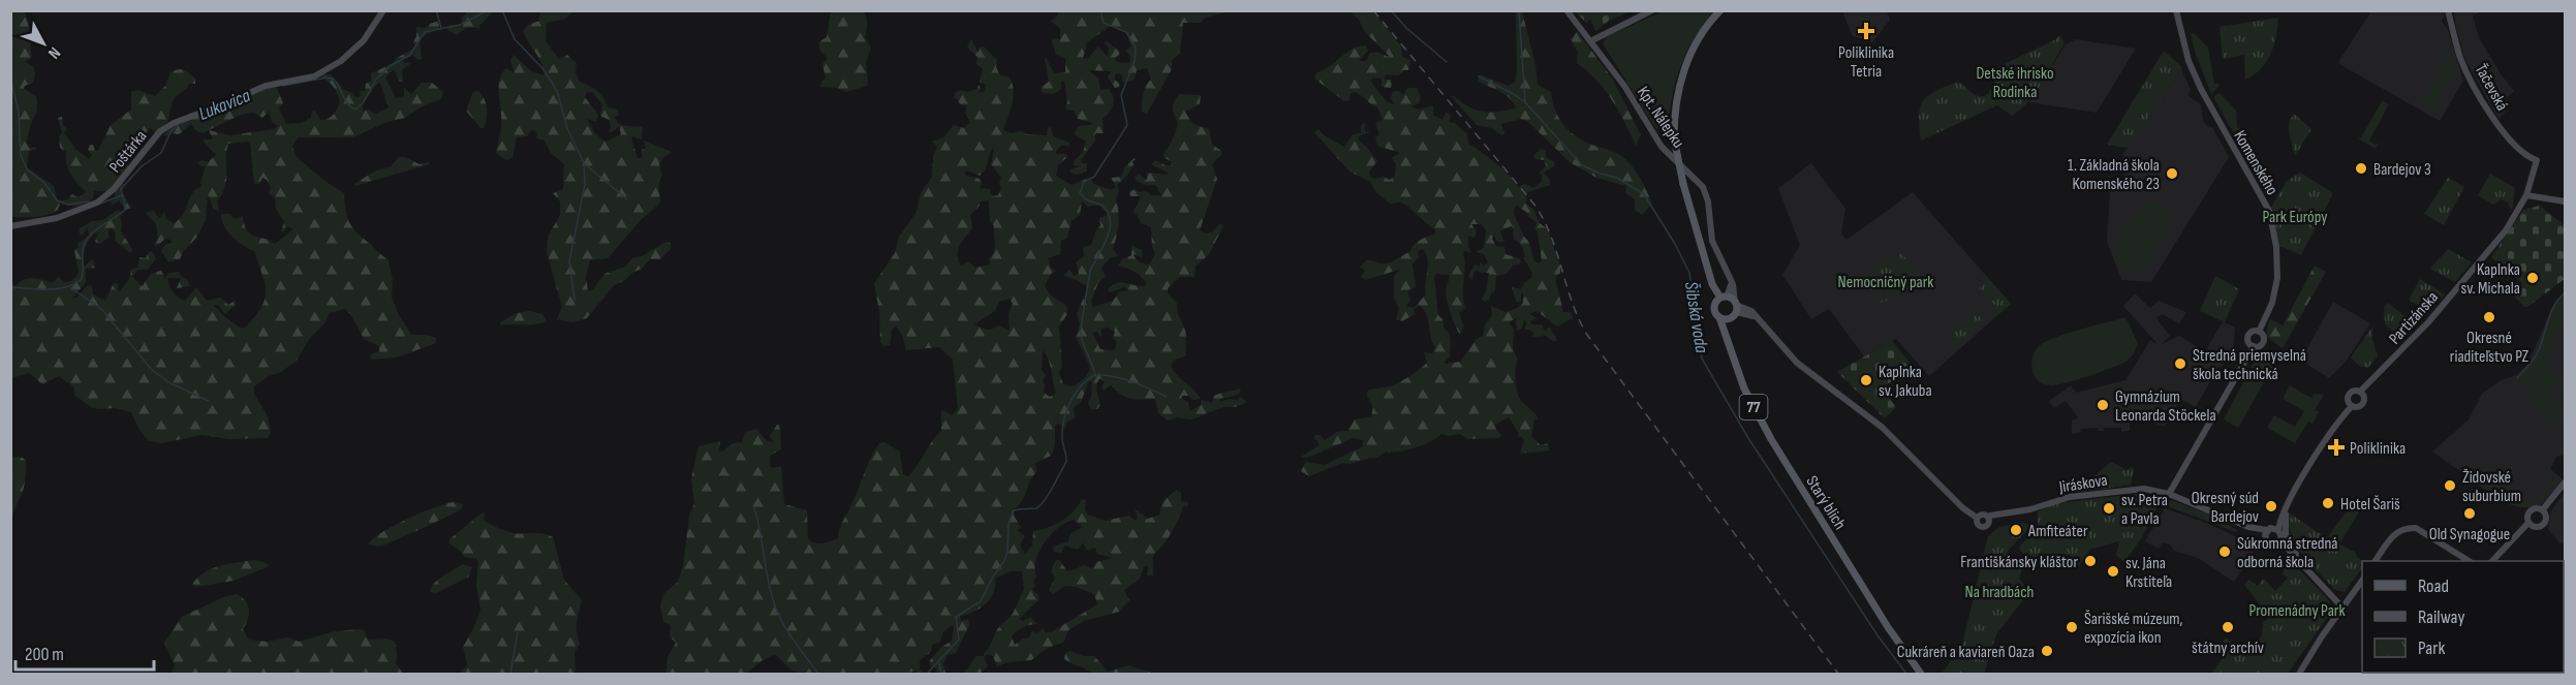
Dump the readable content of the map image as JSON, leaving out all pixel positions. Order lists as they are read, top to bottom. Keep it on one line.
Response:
{"streets":{"main road":["77","Starý blich"],"street":["Ťačevská","Kpt. Nálepku","Poštárka","Komenského","Partizánska","Jiráskova"]},"crossings":[["Ťačevská","Partizánska"],["Kpt. Nálepku","77"],["77","Starý blich"]],"water":["Lukavica","Šibská voda"],"parks":["Detské ihrisko Rodinka","Park Európy","Nemocničný park","Na hradbách","Promenádny Park"],"places":{"health":["Poliklinika Tetria","Poliklinika"],"other":["Bardejov 3","1. Základná škola Komenského 23","Kaplnka sv. Michala","Okresné riaditeľstvo PZ","Stredná priemyselná škola technická","Kaplnka sv. Jakuba","Gymnázium Leonarda Stöckela","Židovské suburbium","Hotel Šariš","Okresný súd Bardejov","sv. Petra a Pavla","Old Synagogue","Amfiteáter","Súkromná stredná odborná škola","Františkánsky kláštor","sv. Jána Krstiteľa","Šarišské múzeum, expozícia ikon","štátny archív","Cukráreň a kaviareň Oaza"]},"legend":["Road","Railway","Park"],"scale_bar":"200 m","north":"bottom right"}
